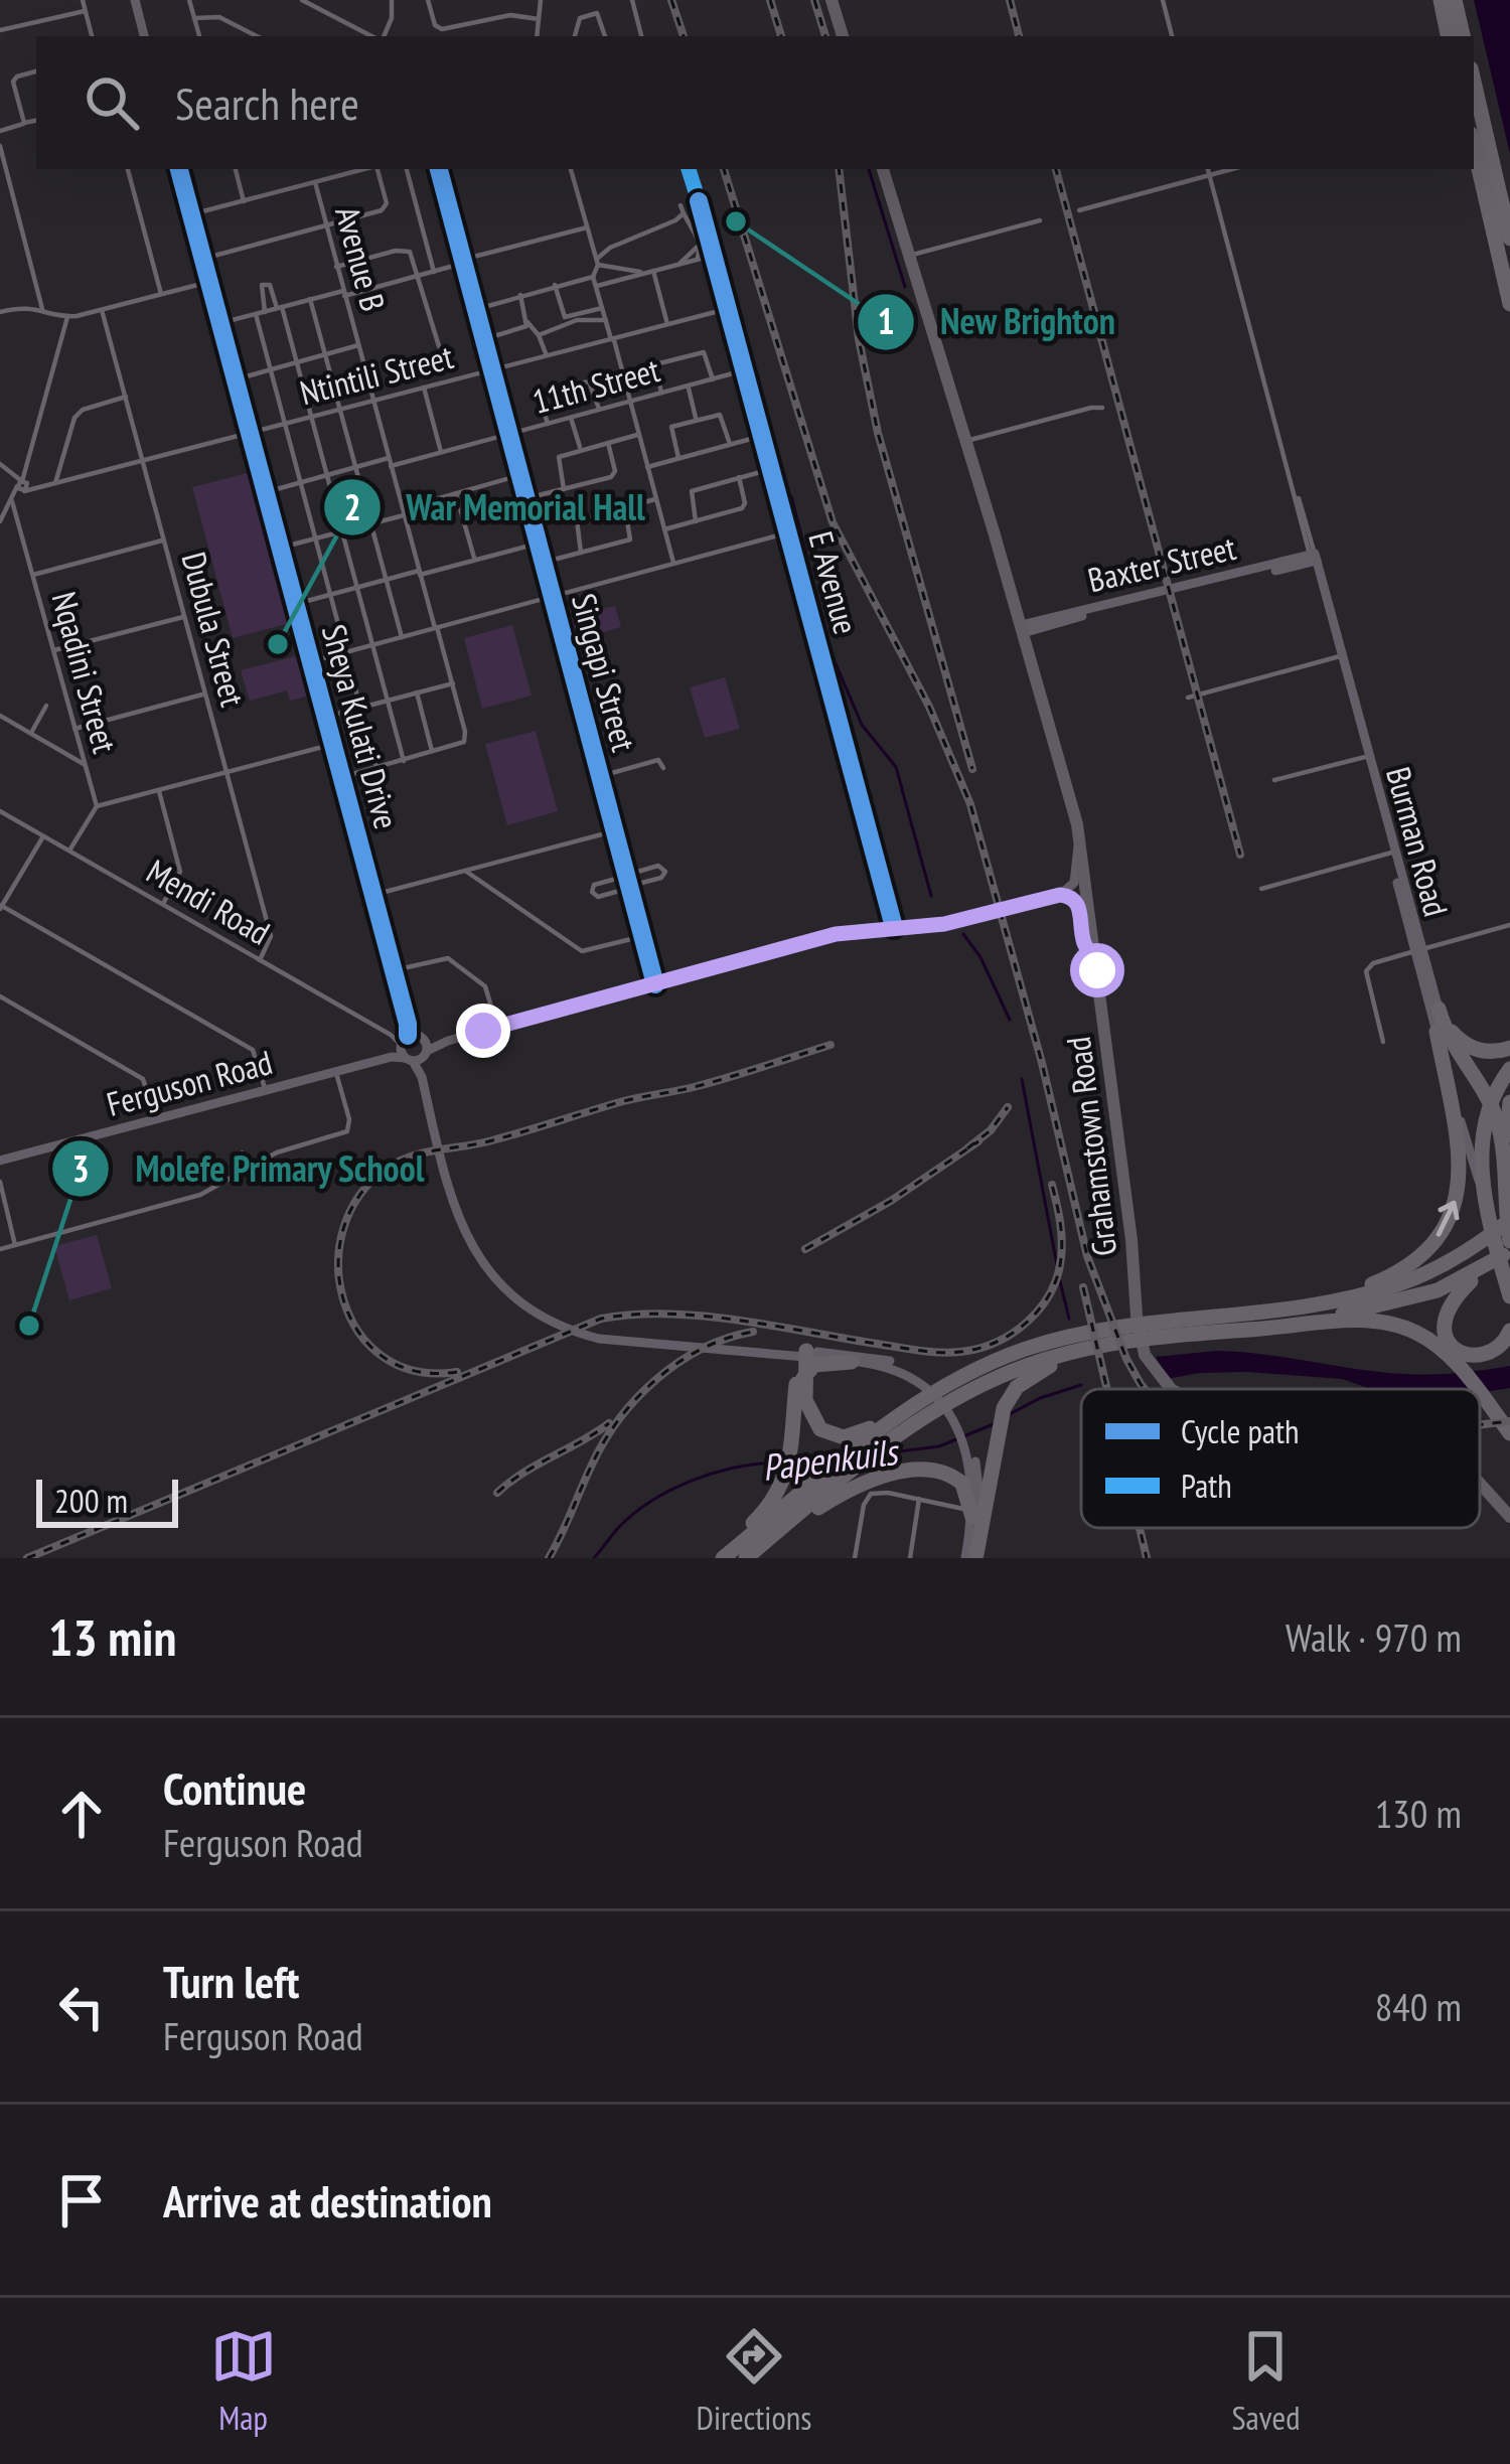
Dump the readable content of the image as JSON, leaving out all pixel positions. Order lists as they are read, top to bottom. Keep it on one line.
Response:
{"streets":{"highway":["Burman Road"],"main road":["Baxter Street","Sheya Kulati Drive","Ferguson Road","Grahamstown Road"],"street":["Avenue B","Ntintili Street","11th Street","E Avenue","Dubula Street","Nqadini Street","Singapi Street","Mendi Road"]},"crossings":[["Avenue B","Ntintili Street"],["Avenue B","11th Street"],["Ntintili Street","E Avenue"],["Ntintili Street","Dubula Street"],["Ntintili Street","Singapi Street"],["Ntintili Street","Sheya Kulati Drive"],["11th Street","E Avenue"],["11th Street","Singapi Street"],["11th Street","Sheya Kulati Drive"],["Baxter Street","Burman Road"],["Baxter Street","Grahamstown Road"],["E Avenue","Ferguson Road"],["Dubula Street","Mendi Road"],["Singapi Street","Ferguson Road"],["Sheya Kulati Drive","Mendi Road"],["Sheya Kulati Drive","Ferguson Road"],["Mendi Road","Ferguson Road"]],"water":["Papenkuils"],"places":["New Brighton","War Memorial Hall","Molefe Primary School"],"legend":["Cycle path","Path"],"scale_bar":"200 m","page":{"search":"Search here","scale":"200 m","heading":["13 min","Walk · 970 m"],"list":[["Continue","Ferguson Road","130 m"],["Turn left","Ferguson Road","840 m"],"Arrive at destination"],"nav":["Map","Directions","Saved"]}}
